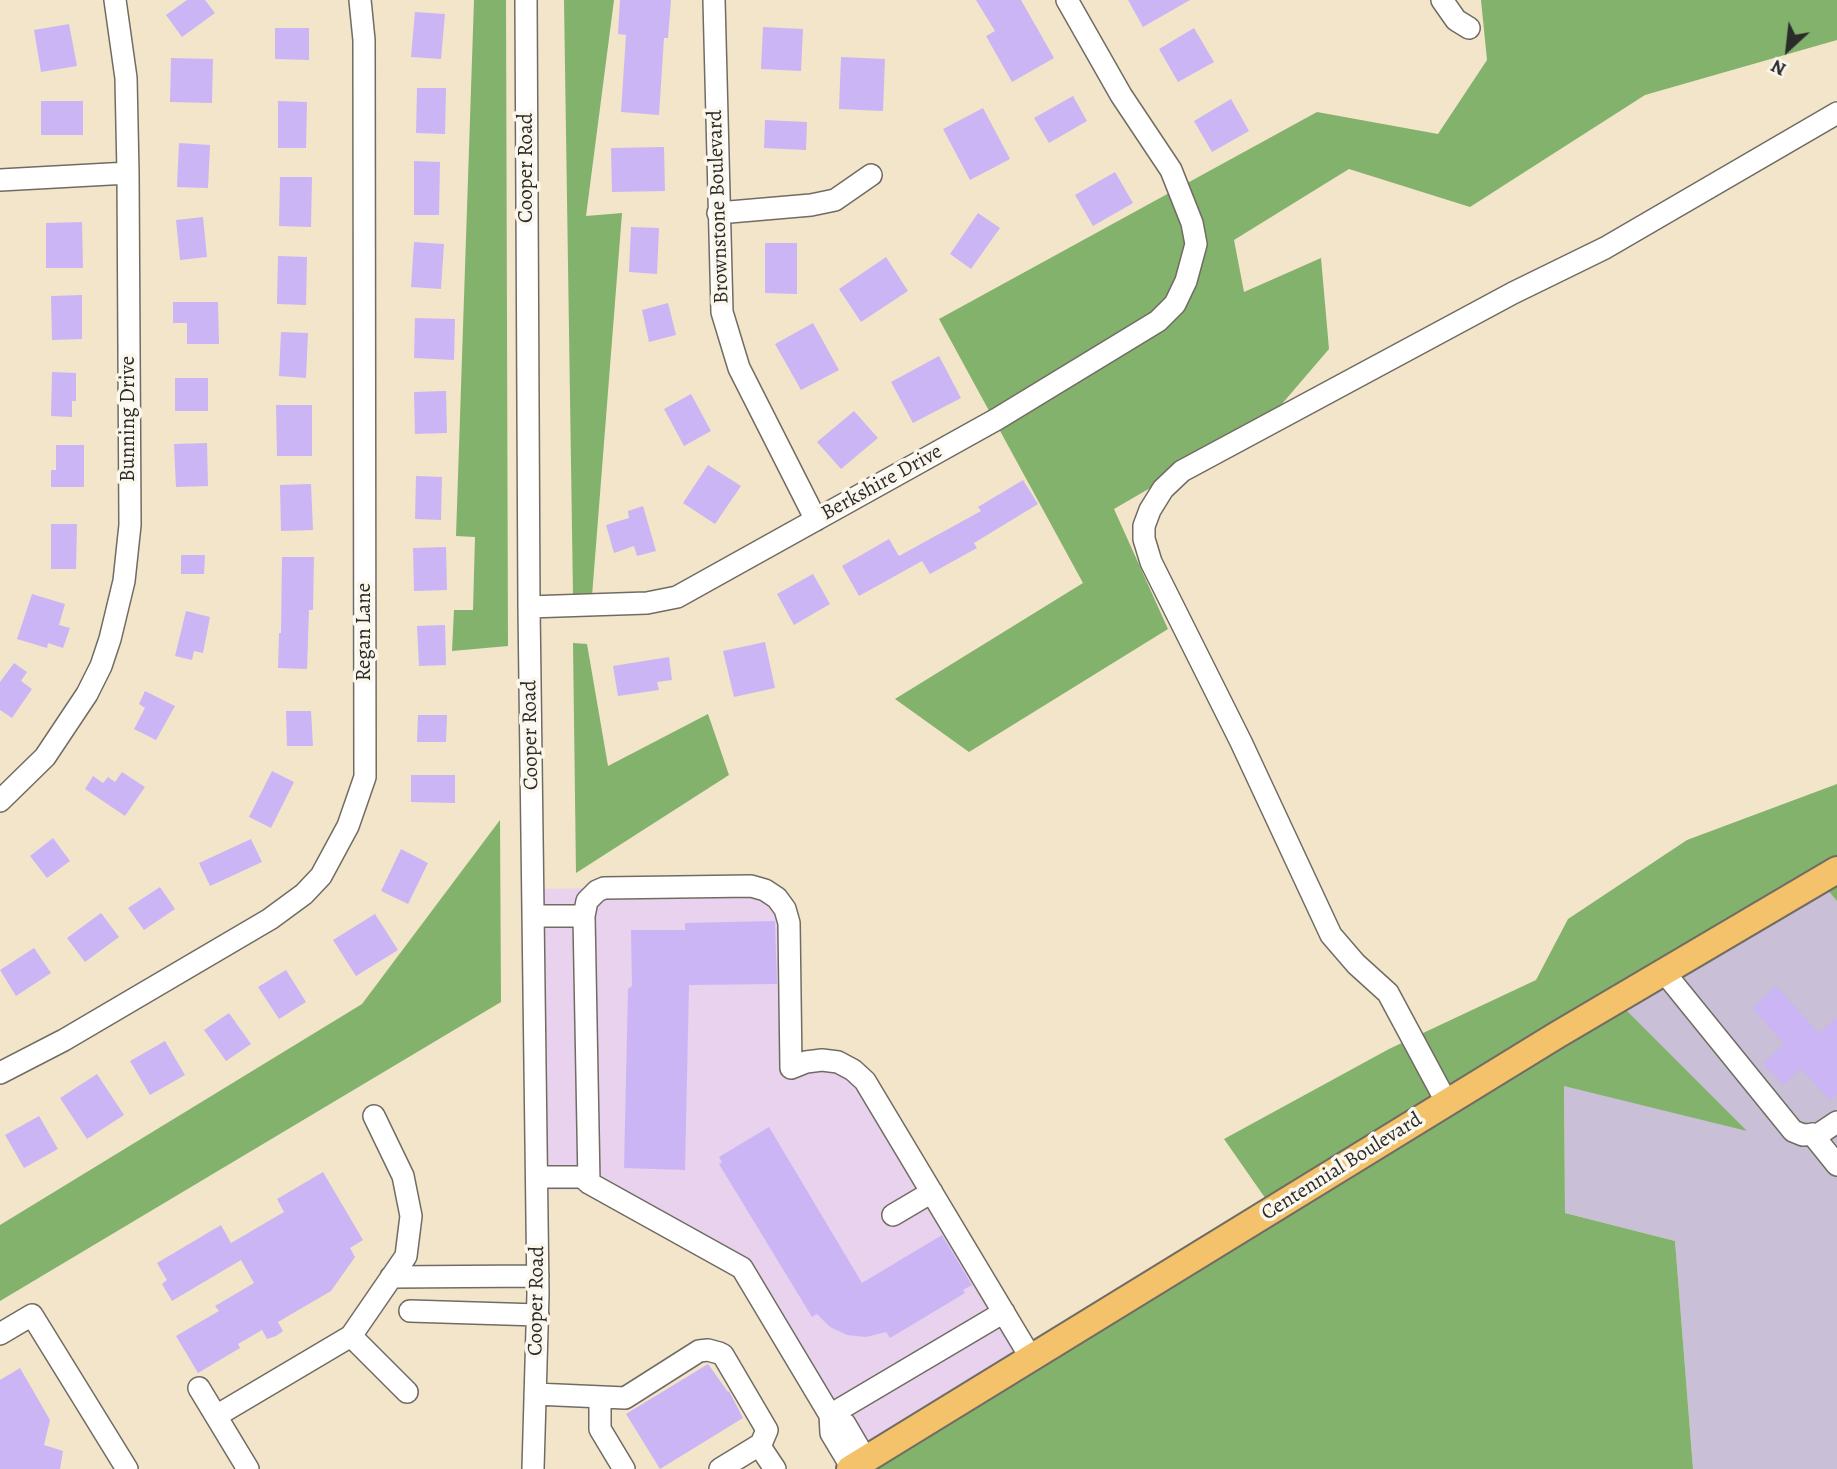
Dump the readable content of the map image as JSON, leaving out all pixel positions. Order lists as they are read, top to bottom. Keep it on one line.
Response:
{"streets":{"main road":["Centennial Boulevard"],"street":["Cooper Road","Brownstone Boulevard","Bunning Drive","Berkshire Drive","Regan Lane"]},"crossings":[["Cooper Road","Berkshire Drive"],["Brownstone Boulevard","Berkshire Drive"]],"north":"bottom left"}
